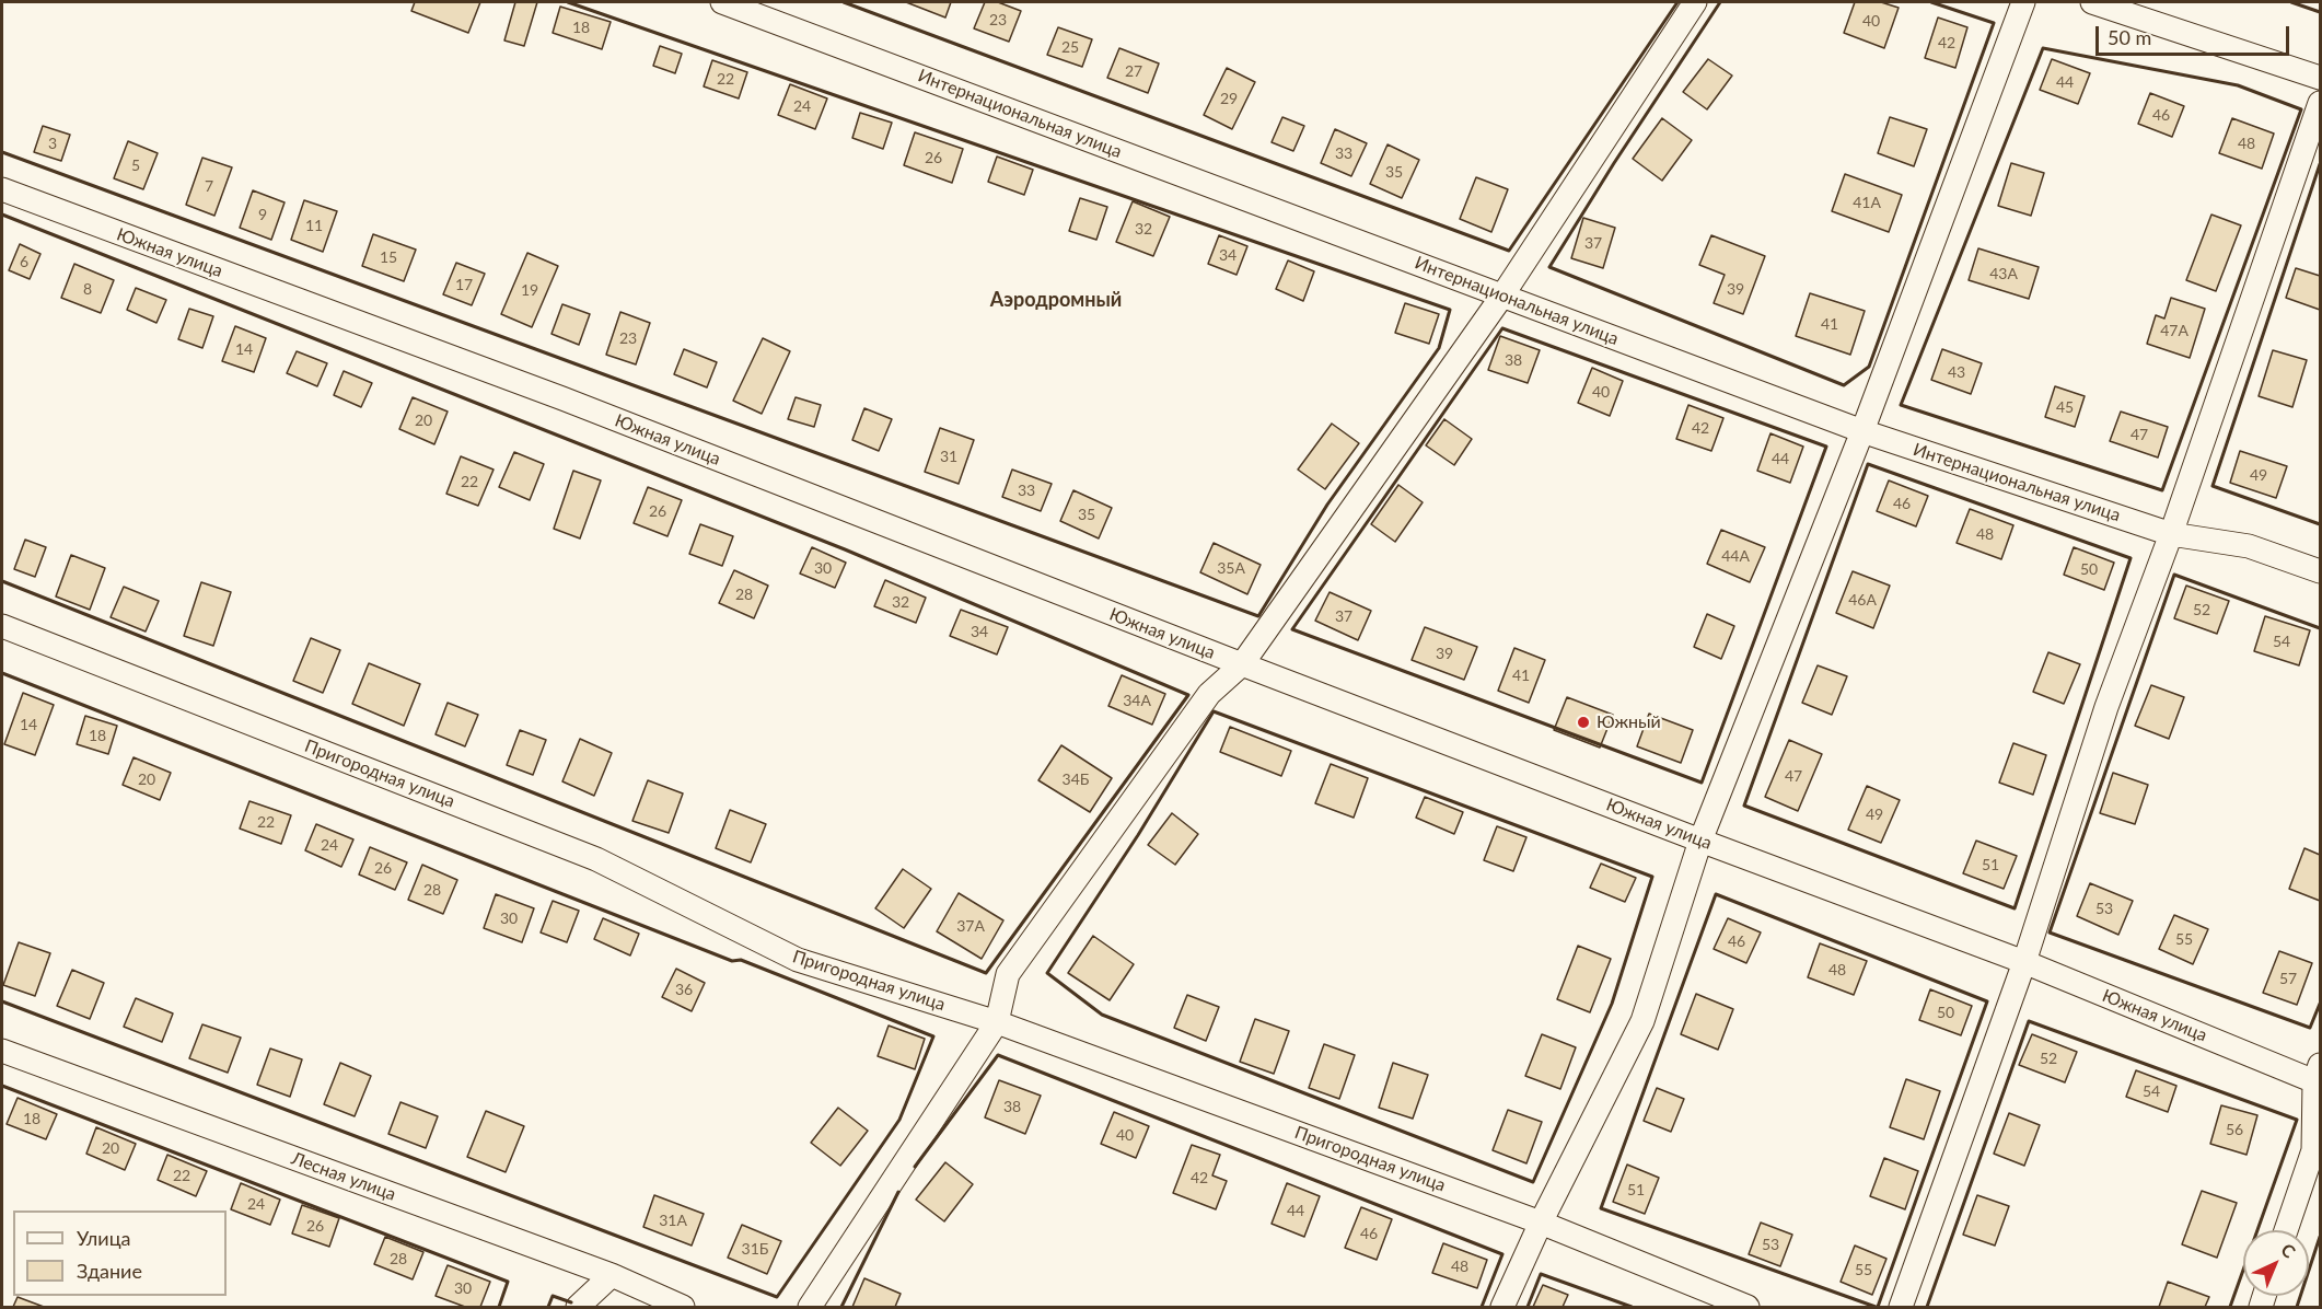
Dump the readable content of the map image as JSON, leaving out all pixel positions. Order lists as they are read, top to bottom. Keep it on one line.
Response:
{"streets":{"street":["Интернациональная улица","Южная улица","Пригородная улица","Лесная улица"]},"districts":["Аэродромный"],"places":["Южный"],"house_numbers":["23","40","18","42","25","27","22","44","29","24","46","3","48","33","26","5","35","7","41А","9","11","32","37","34","15","6","43А","17","8","39","19","41","47А","23","14","38","43","40","45","20","42","47","31","44","49","22","33","46","26","35","48","44А","30","35А","50","28","46А","32","52","37","34","54","39","41","34А","14","18","47","20","34Б","49","22","24","51","26","28","53","30","37А","55","46","48","57","36","50","52","54","38","18","56","40","20","22","42","51","24","44","31А","26","46","53","31Б","28","48","55","30"],"legend":["Улица","Здание"],"scale_bar":"50 m","north":"top right"}
